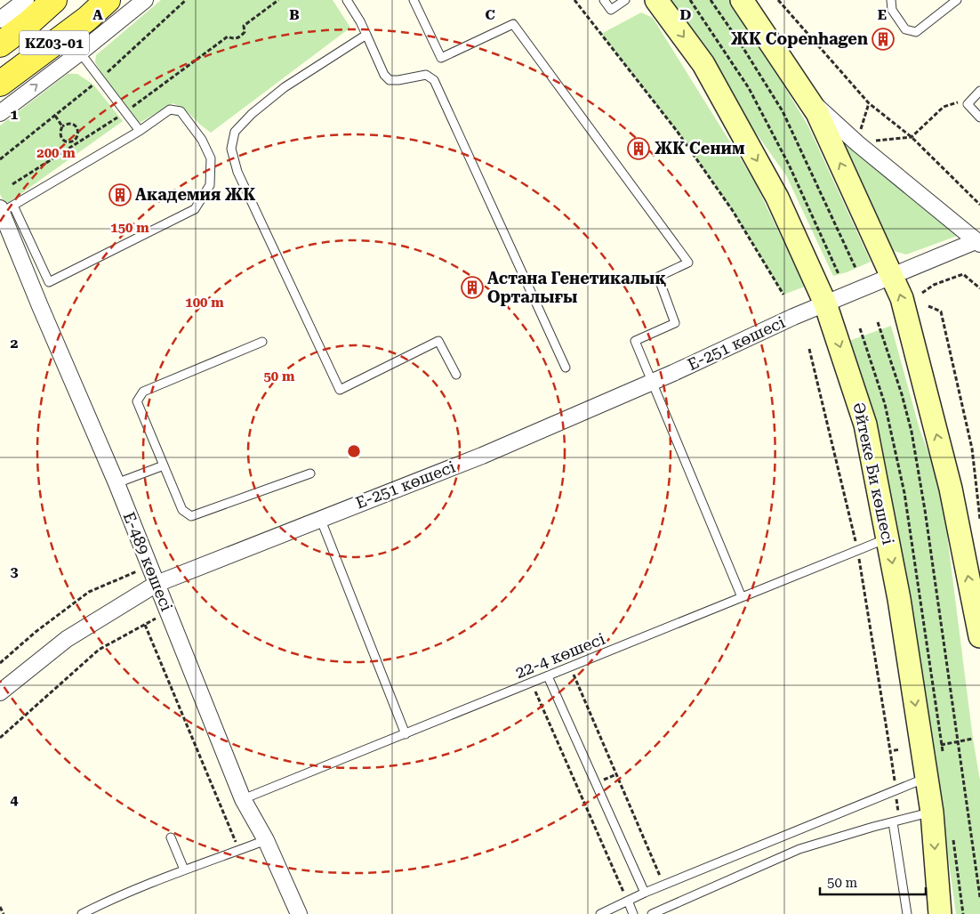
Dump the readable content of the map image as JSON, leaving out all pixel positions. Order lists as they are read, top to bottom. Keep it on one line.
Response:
{"streets":{"main road":["KZ03-01"],"street":["Е-251 көшесі","Әйтеке Би көшесі","Е-489 көшесі"],"lane":["22-4 көшесі"]},"crossings":[["Е-251 көшесі","Әйтеке Би көшесі"],["Е-251 көшесі","Е-489 көшесі"],["Әйтеке Би көшесі","22-4 көшесі"],["Е-489 көшесі","22-4 көшесі"]],"places":{"building":["ЖК Copenhagen","ЖК Сеним","Академия ЖК","Астана Генетикалық Орталығы"]},"scale_bar":"50 m","grid":{"columns":["A","B","C","D","E"],"rows":["1","2","3","4"]},"rings":["200 m","150 m","100 m","50 m"]}
